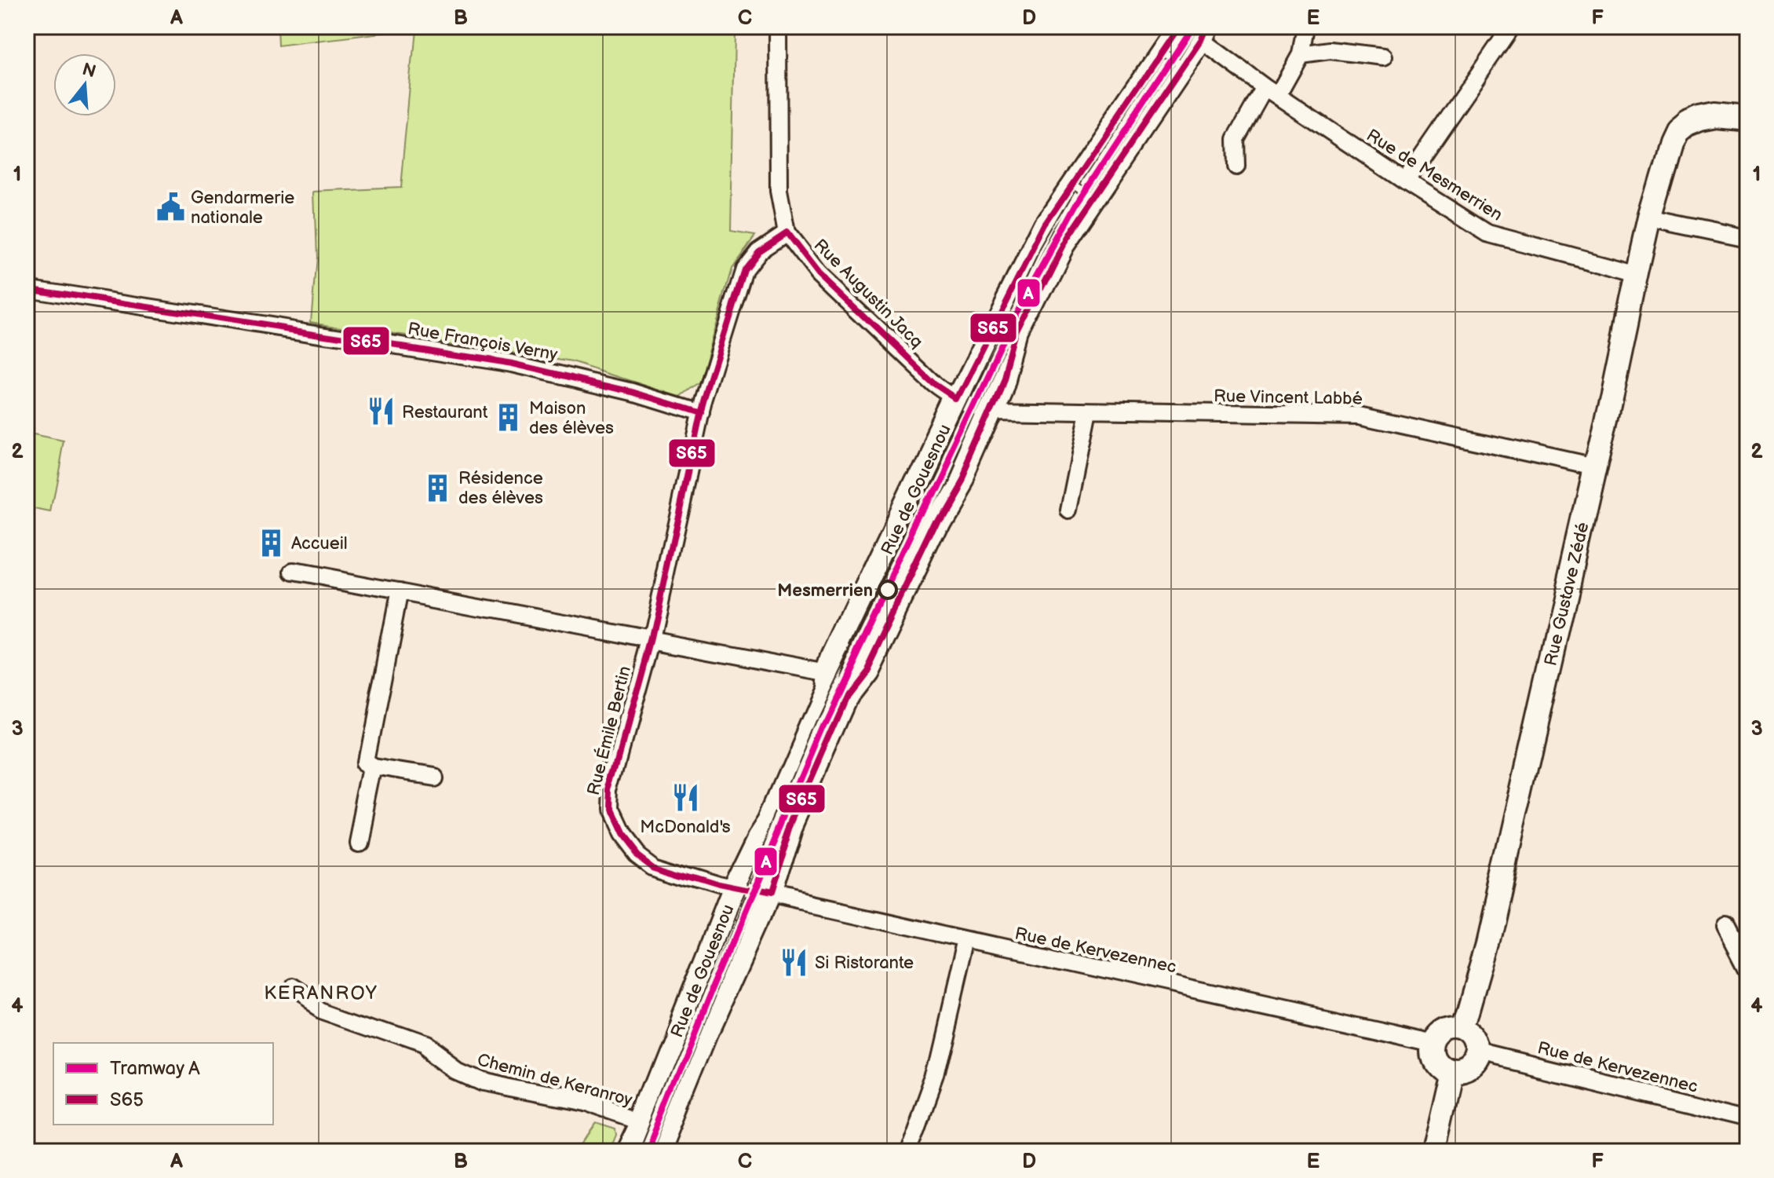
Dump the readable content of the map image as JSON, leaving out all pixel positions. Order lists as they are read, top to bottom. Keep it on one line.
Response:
{"streets":{"main road":["Rue de Gouesnou","Rue Gustave Zédé"],"street":["Rue de Mesmerrien","Rue Augustin Jacq","Rue François Verny","Rue Vincent Labbé","Rue Émile Bertin","Rue de Kervezennec","Chemin de Keranroy"]},"crossings":[["Rue de Mesmerrien","Rue de Gouesnou"],["Rue de Mesmerrien","Rue Gustave Zédé"],["Rue Augustin Jacq","Rue Vincent Labbé"],["Rue Augustin Jacq","Rue de Gouesnou"],["Rue Vincent Labbé","Rue de Gouesnou"],["Rue Vincent Labbé","Rue Gustave Zédé"],["Rue de Gouesnou","Rue Émile Bertin"],["Rue de Gouesnou","Rue de Kervezennec"],["Rue de Gouesnou","Chemin de Keranroy"],["Rue Gustave Zédé","Rue de Kervezennec"],["Rue Émile Bertin","Rue de Kervezennec"]],"districts":["KERANROY"],"places":{"public building":["Gendarmerie nationale"],"restaurant":["Restaurant","McDonald's","Si Ristorante"],"building":["Maison des élèves","Résidence des élèves","Accueil"],"other":["Mesmerrien"]},"lines":["tram line A","transit line S65"],"legend":["Tramway A","S65"],"north":"top","grid":{"columns":["A","B","C","D","E","F"],"rows":["1","2","3","4"]}}
